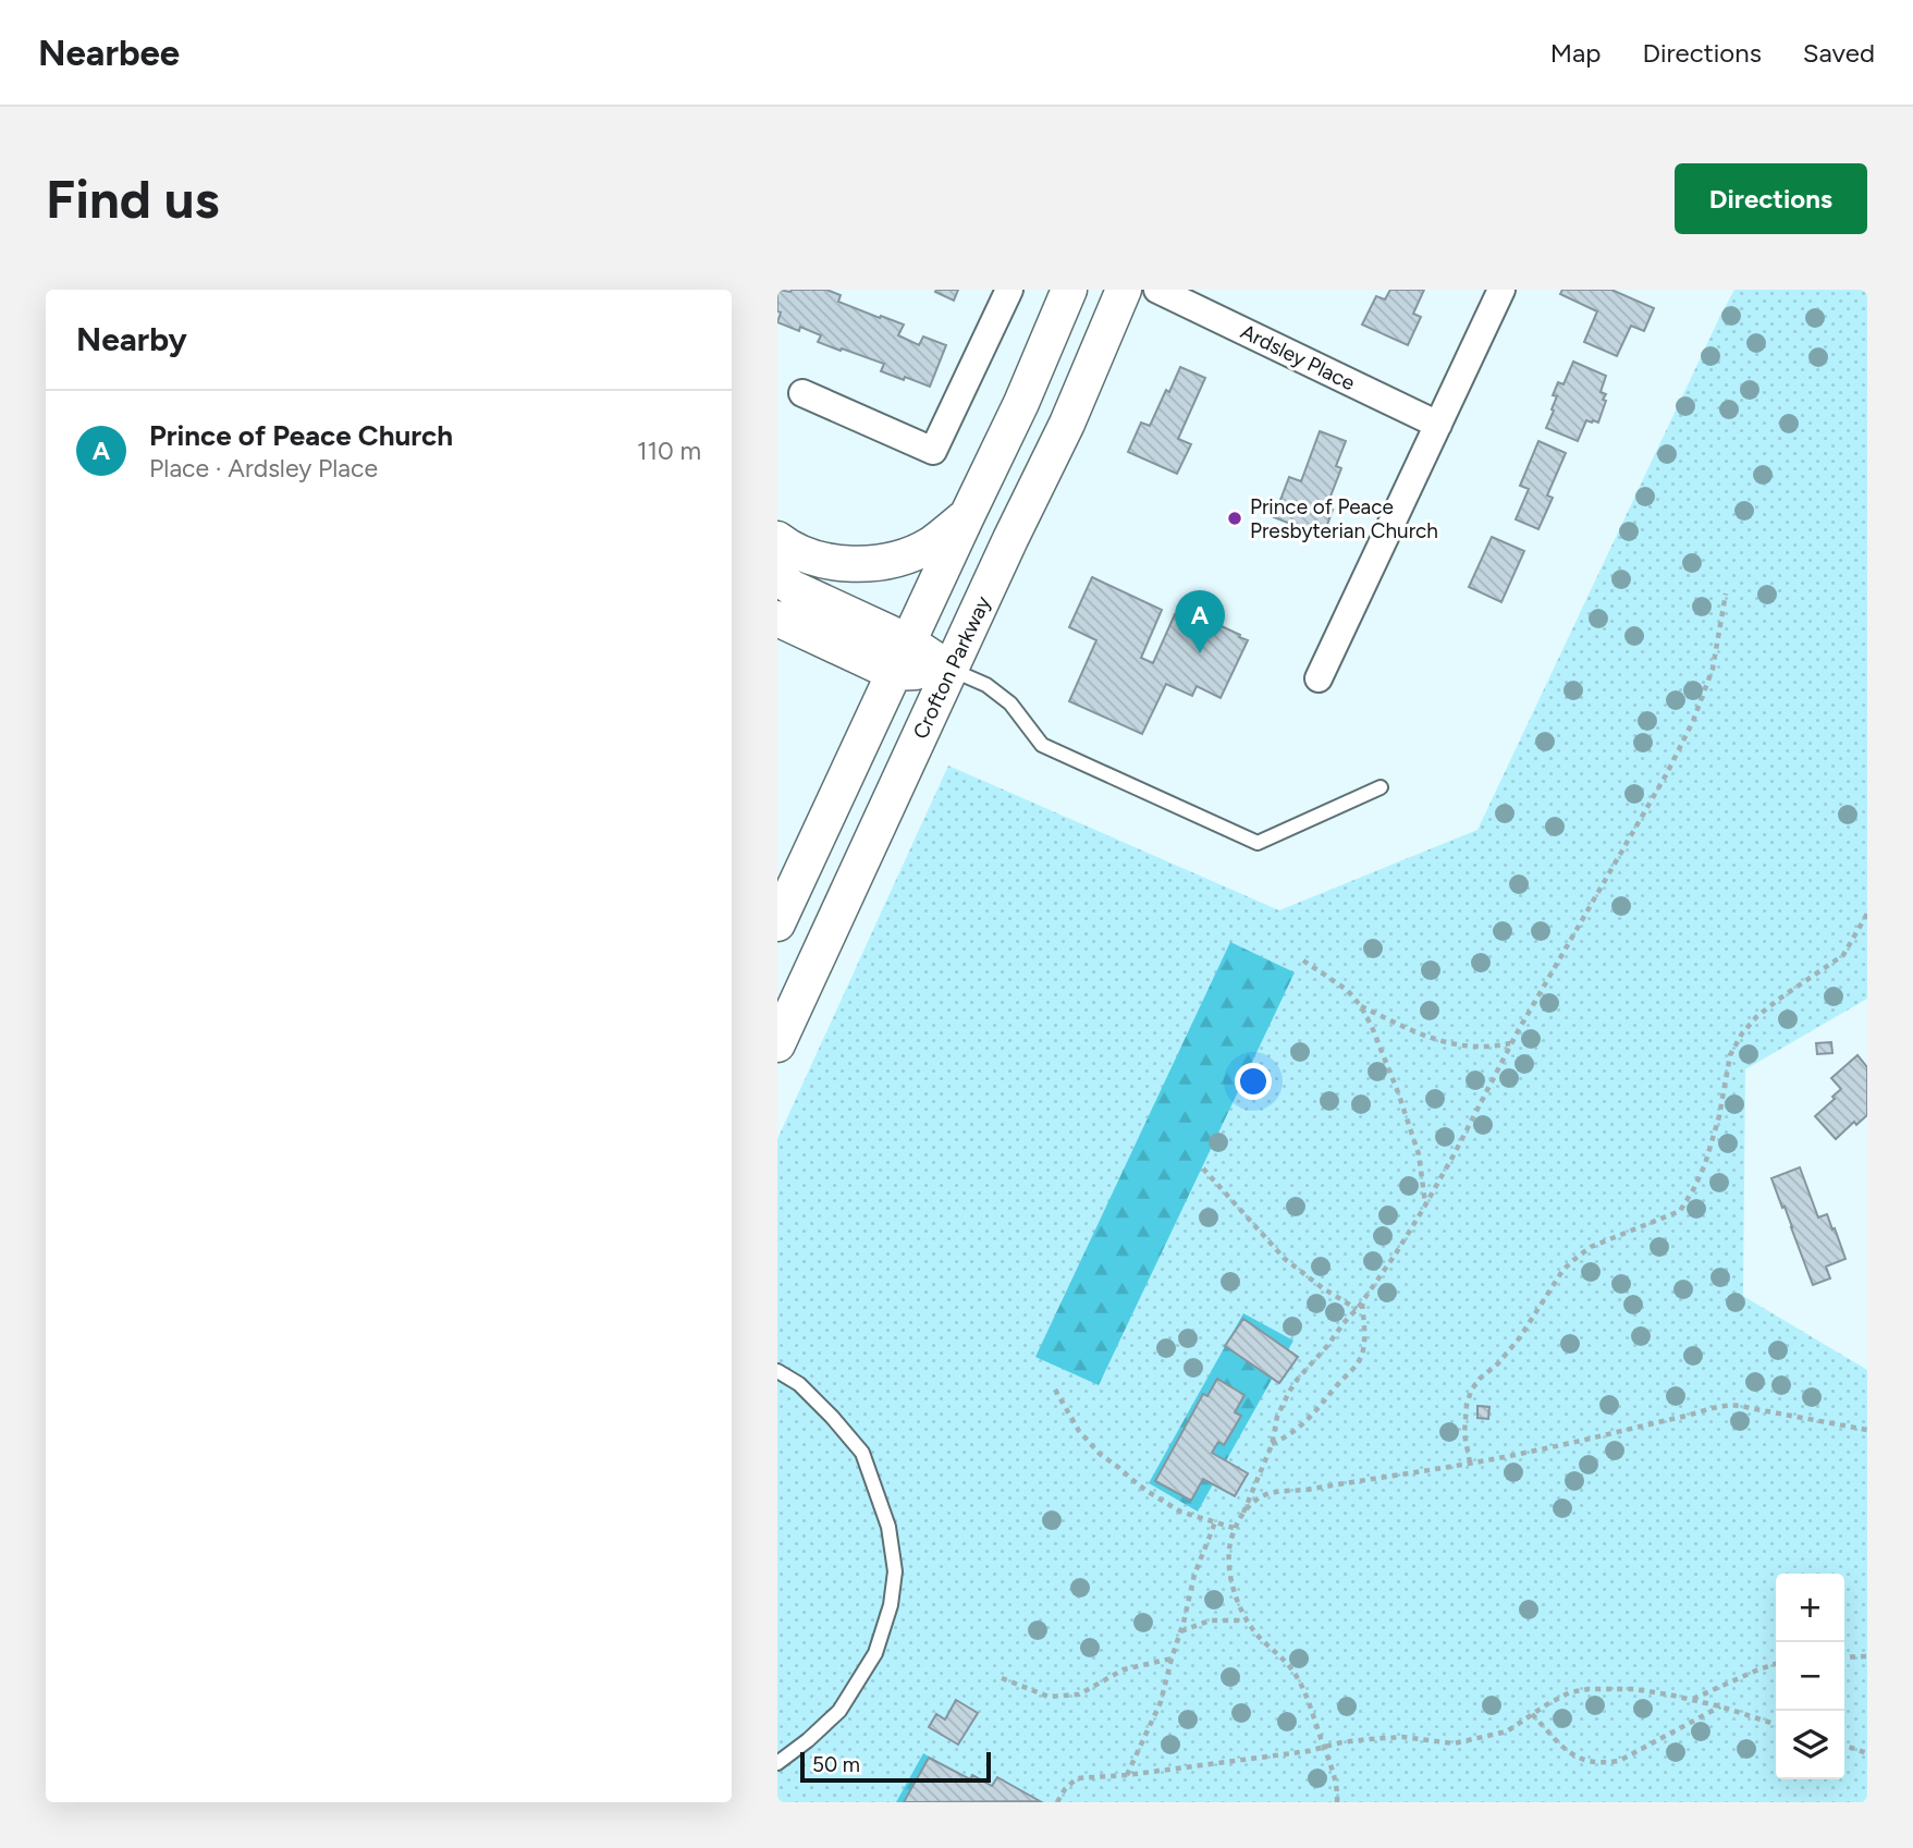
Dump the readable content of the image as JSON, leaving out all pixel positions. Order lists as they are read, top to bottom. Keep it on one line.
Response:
{"streets":{"street":["Ardsley Place","Crofton Parkway"]},"places":["Prince of Peace Presbyterian Church"],"scale_bar":"50 m","page":{"header":"Nearbee","nav":["Map","Directions","Saved"],"buttons":"Directions","title":"Find us","heading":"Nearby","list":[{"mark":"A","name":"Prince of Peace Church","note":"Place · Ardsley Place","value":"110 m"}],"pins":"A","map_buttons":["+","−"],"scale":"50 m"}}
